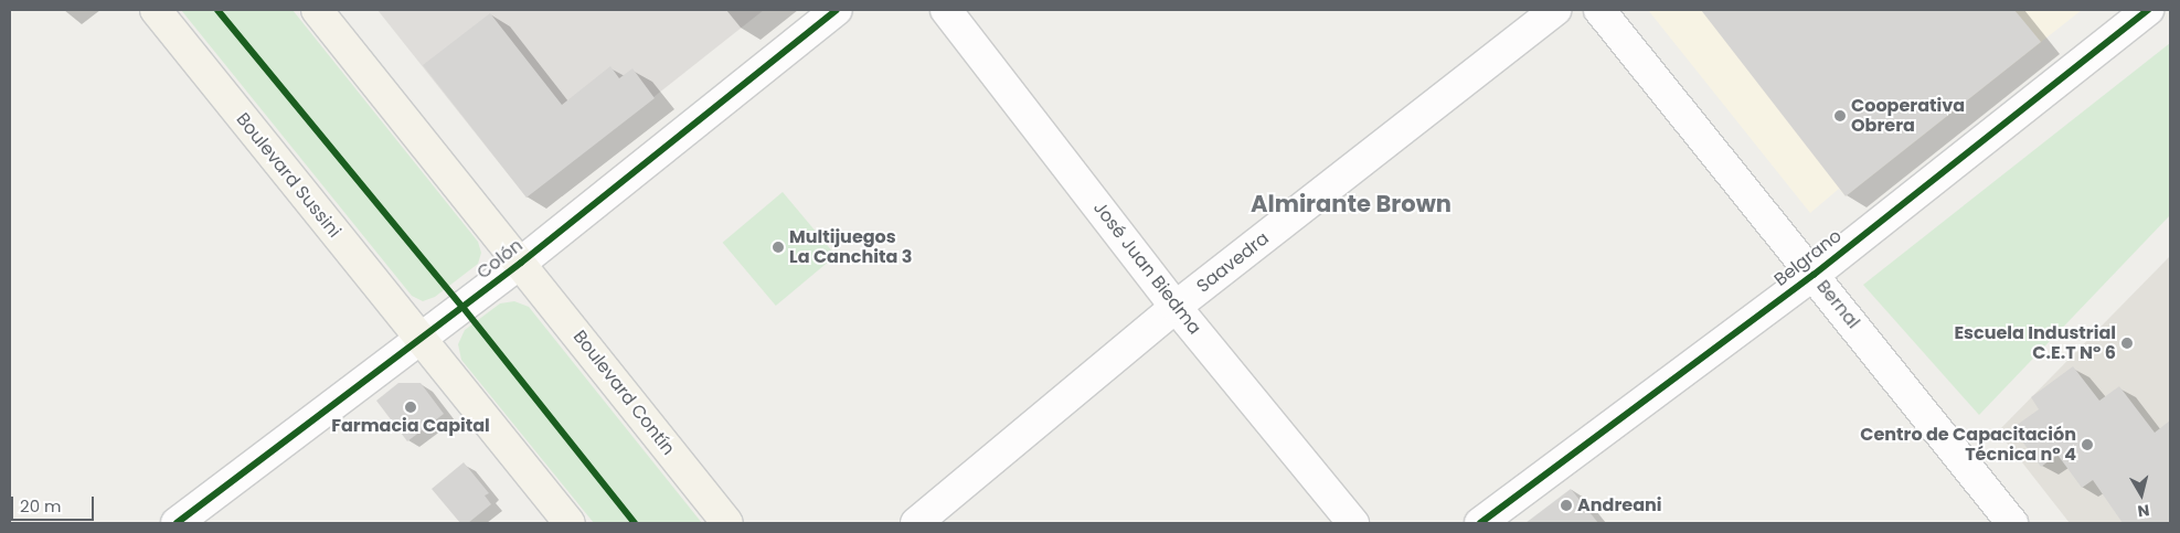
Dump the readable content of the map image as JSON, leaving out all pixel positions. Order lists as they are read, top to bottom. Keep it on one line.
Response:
{"streets":{"main road":["Boulevard Sussini","Boulevard Contín"],"street":["Belgrano","Colón","Saavedra","José Juan Biedma","Bernal"]},"crossings":[["Boulevard Sussini","Colón"],["Belgrano","Bernal"],["Colón","Boulevard Contín"],["Saavedra","José Juan Biedma"]],"districts":["Almirante Brown"],"places":["Cooperativa Obrera","Multijuegos La Canchita 3","Escuela Industrial C.E.T Nº 6","Farmacia Capital","Centro de Capacitación Técnica n° 4","Andreani"],"scale_bar":"20 m","north":"bottom"}
